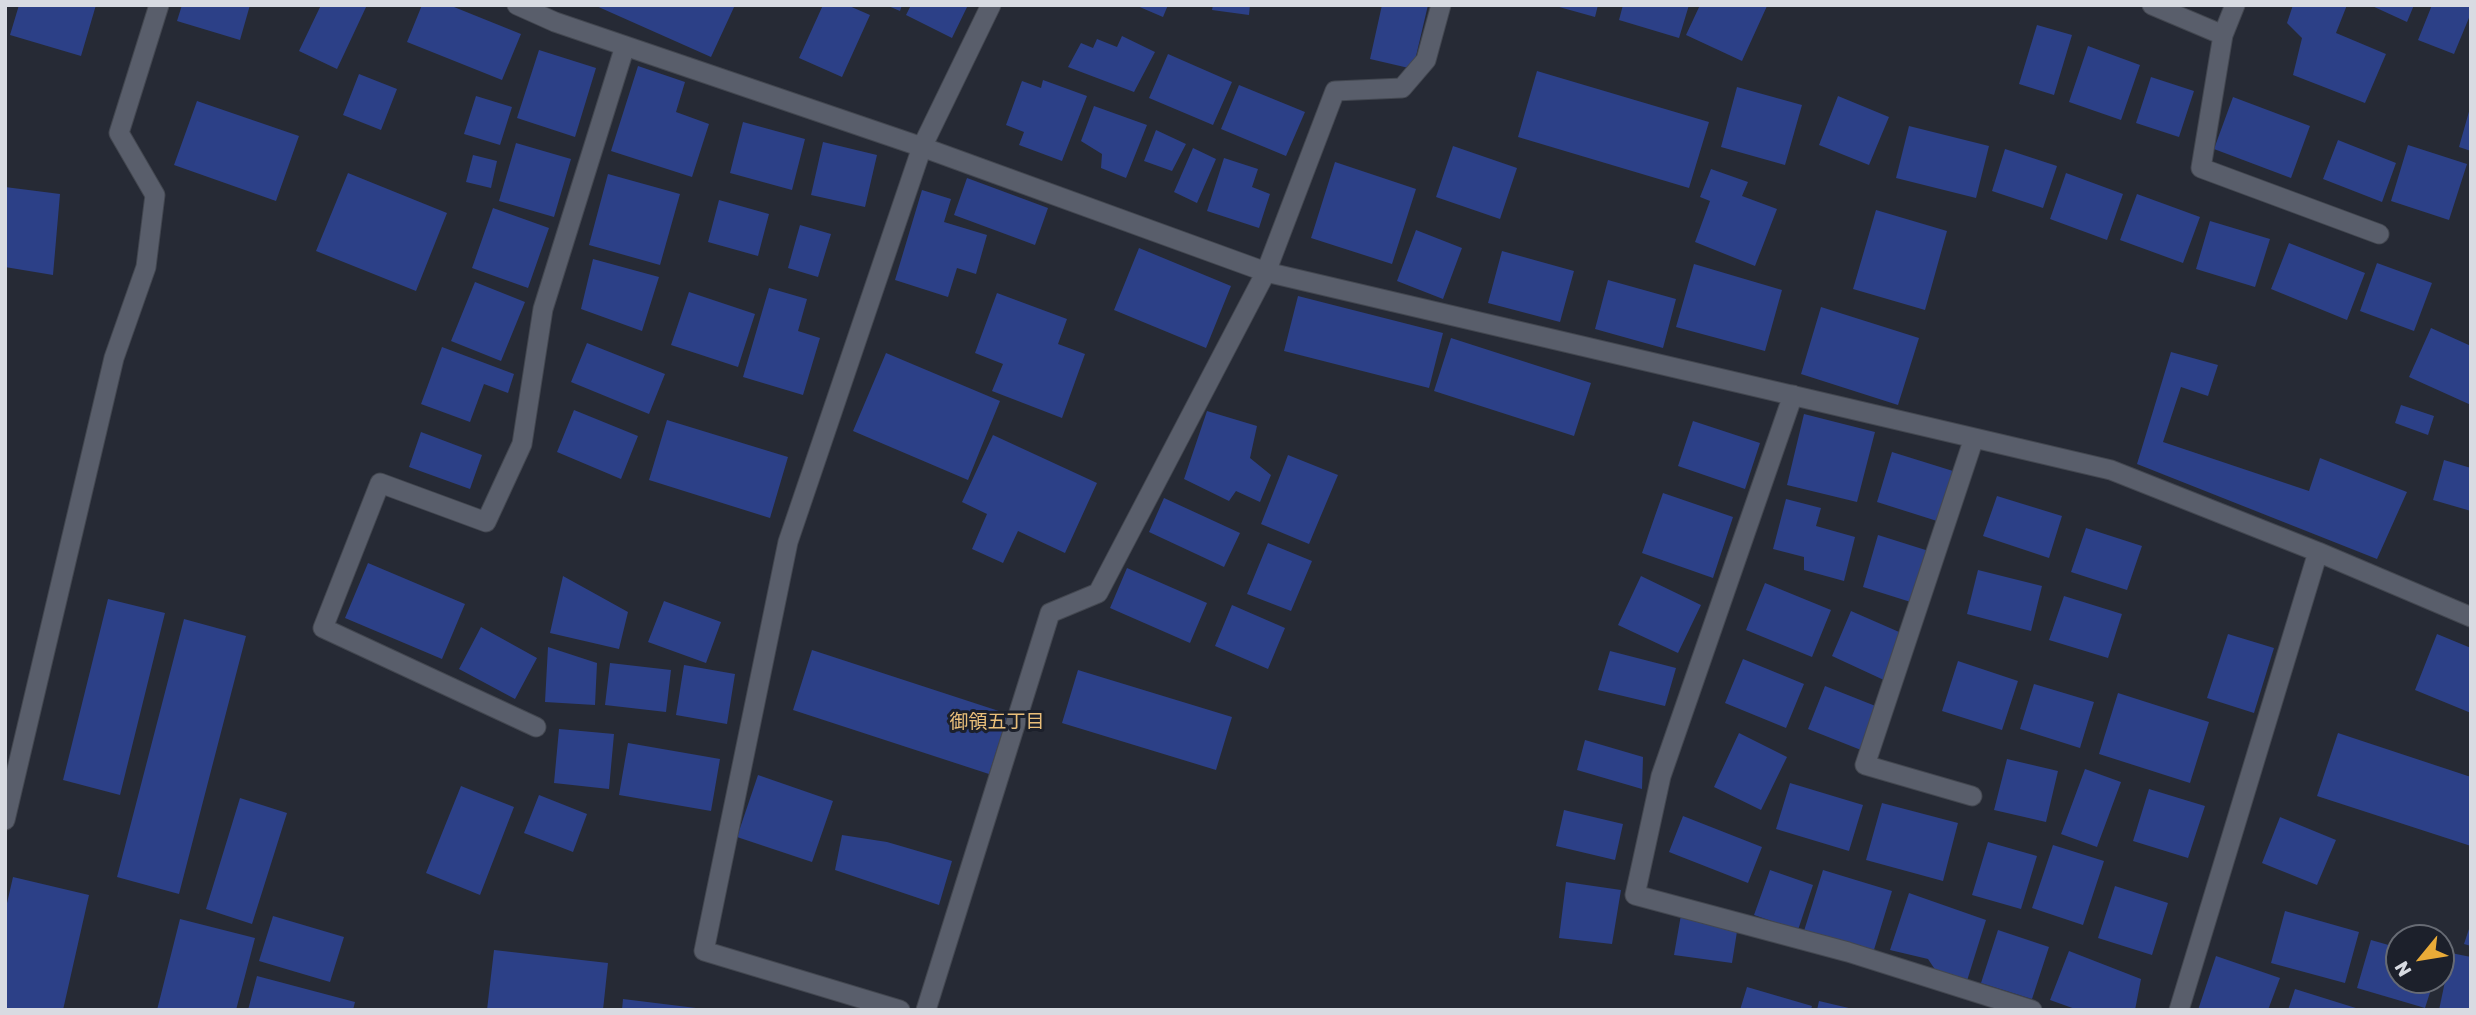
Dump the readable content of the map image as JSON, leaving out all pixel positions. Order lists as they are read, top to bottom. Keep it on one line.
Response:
{"districts":["御領五丁目"],"north":"bottom left"}
